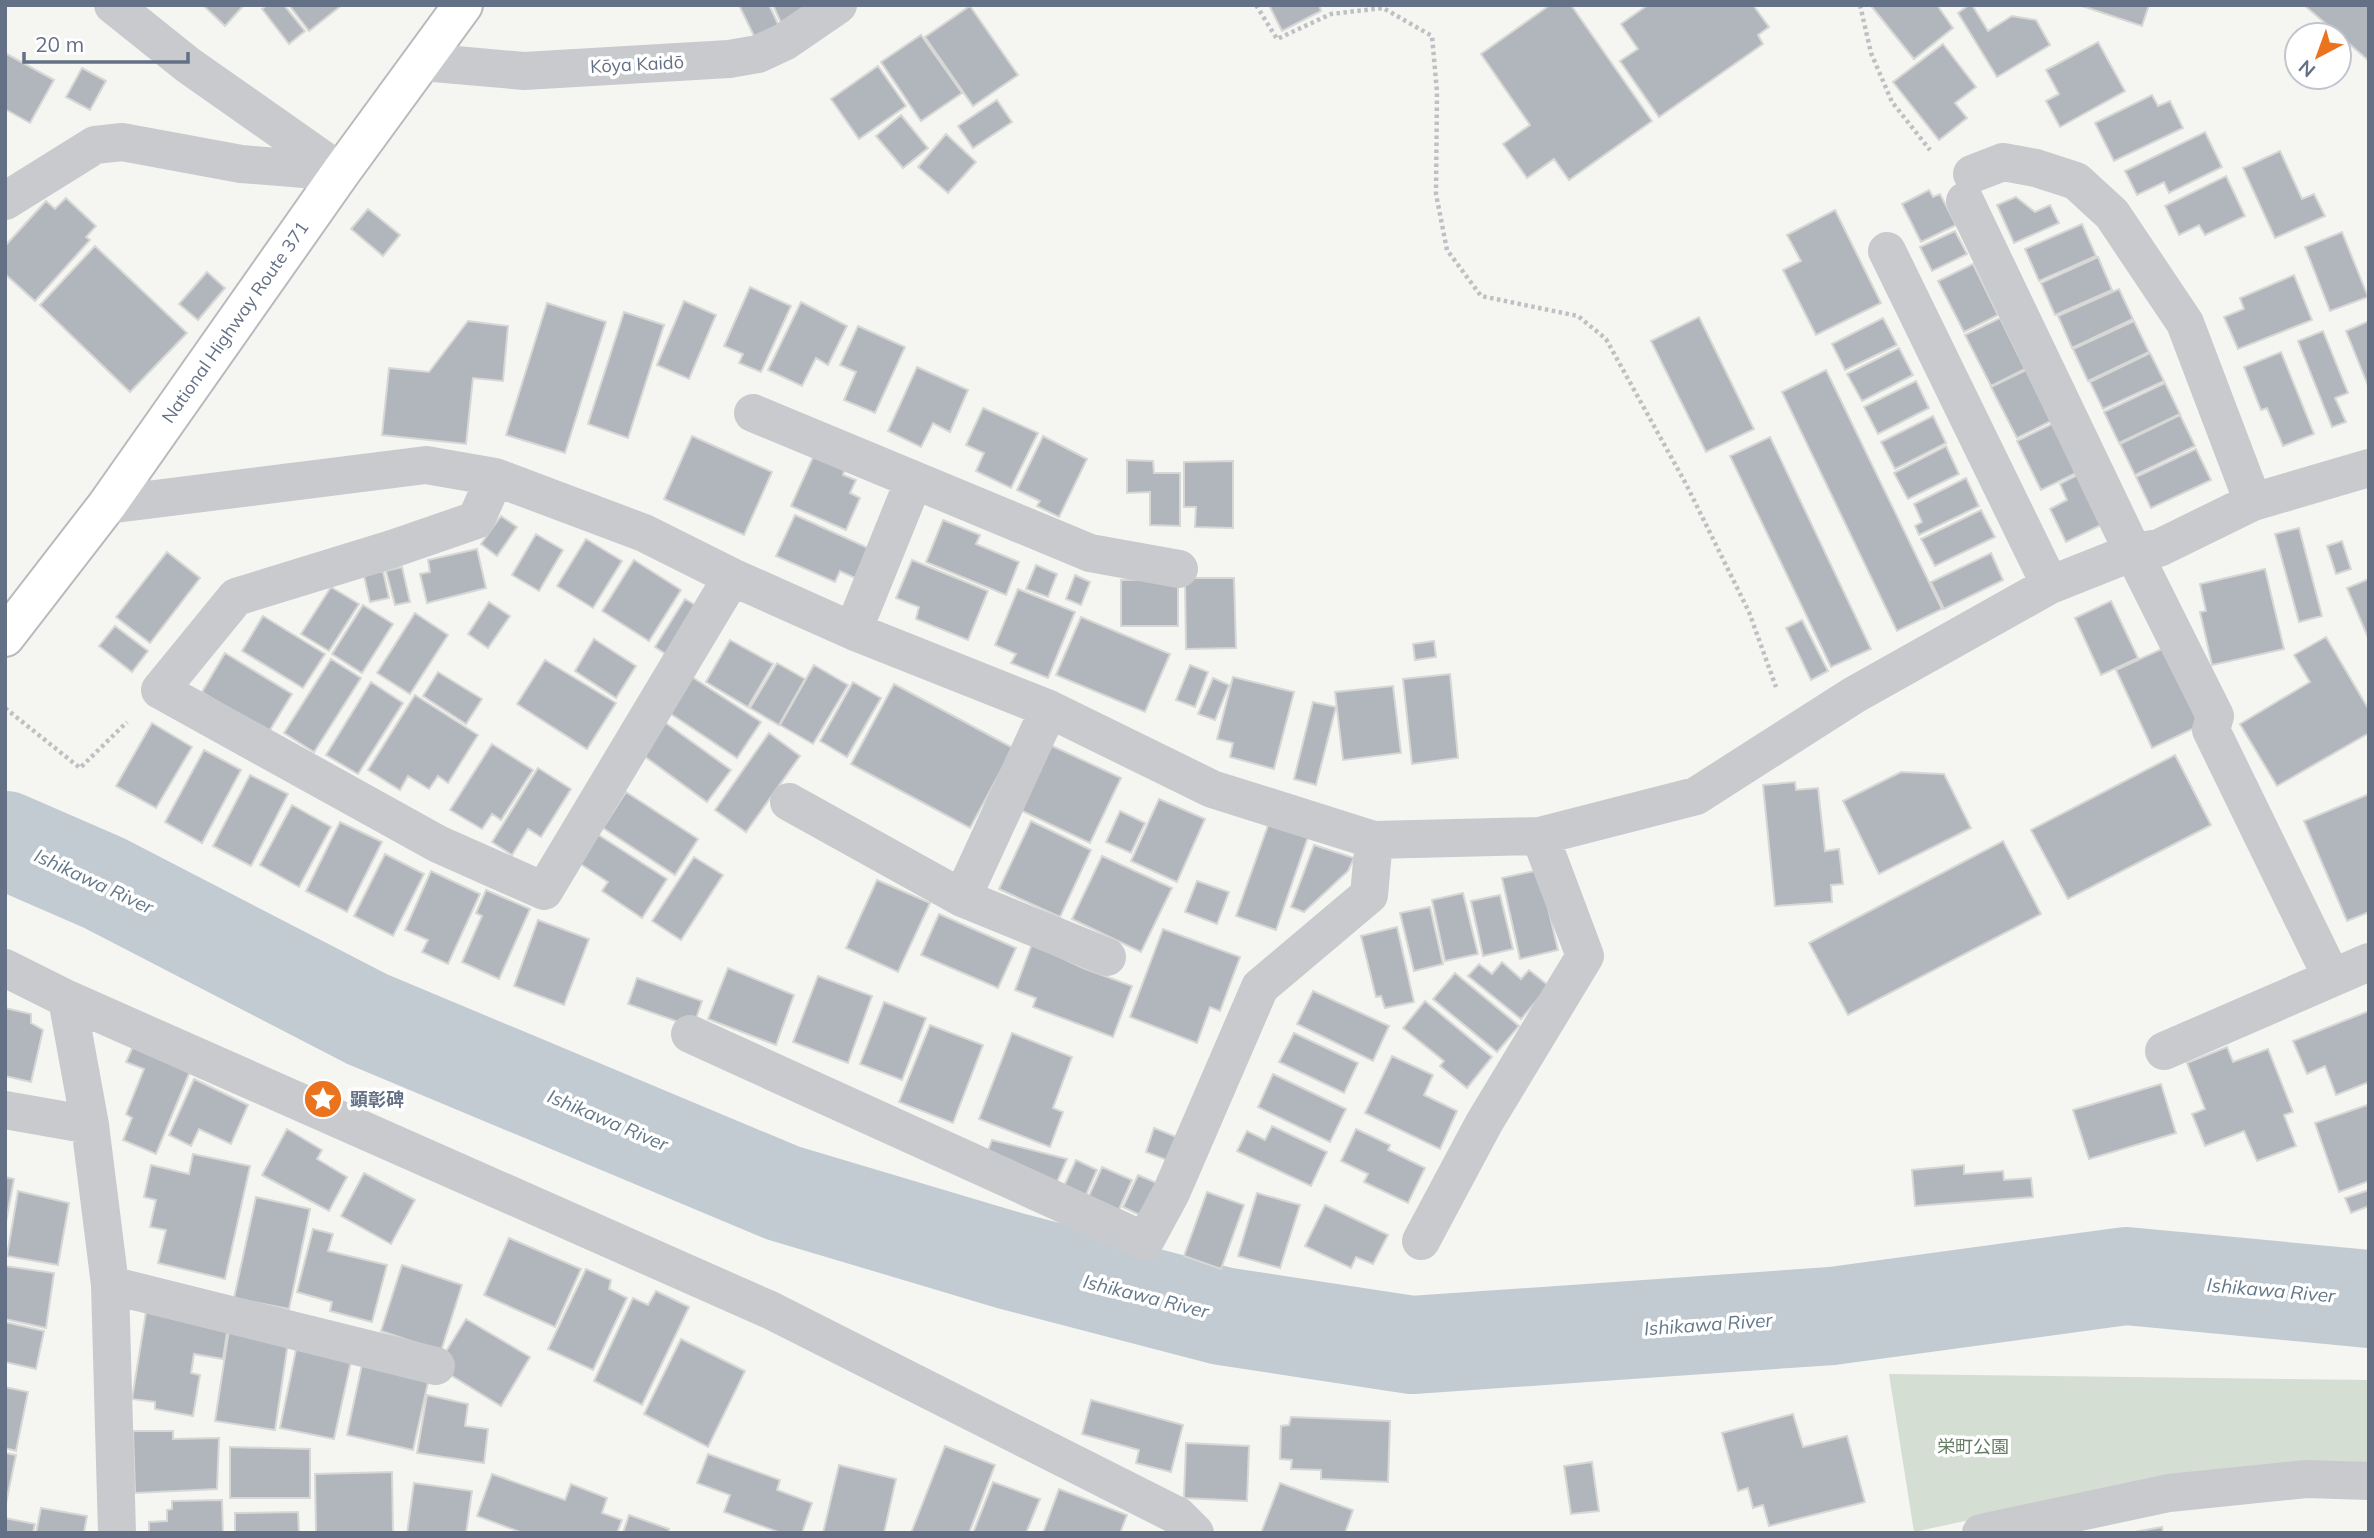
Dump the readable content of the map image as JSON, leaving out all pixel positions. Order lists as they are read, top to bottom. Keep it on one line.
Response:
{"streets":{"highway":["National Highway Route 371"],"street":["Kōya Kaidō"]},"crossings":[["Kōya Kaidō","National Highway Route 371"]],"water":["Ishikawa River"],"parks":["栄町公園"],"places":{"place":["顕彰碑"]},"scale_bar":"20 m","north":"bottom left"}
